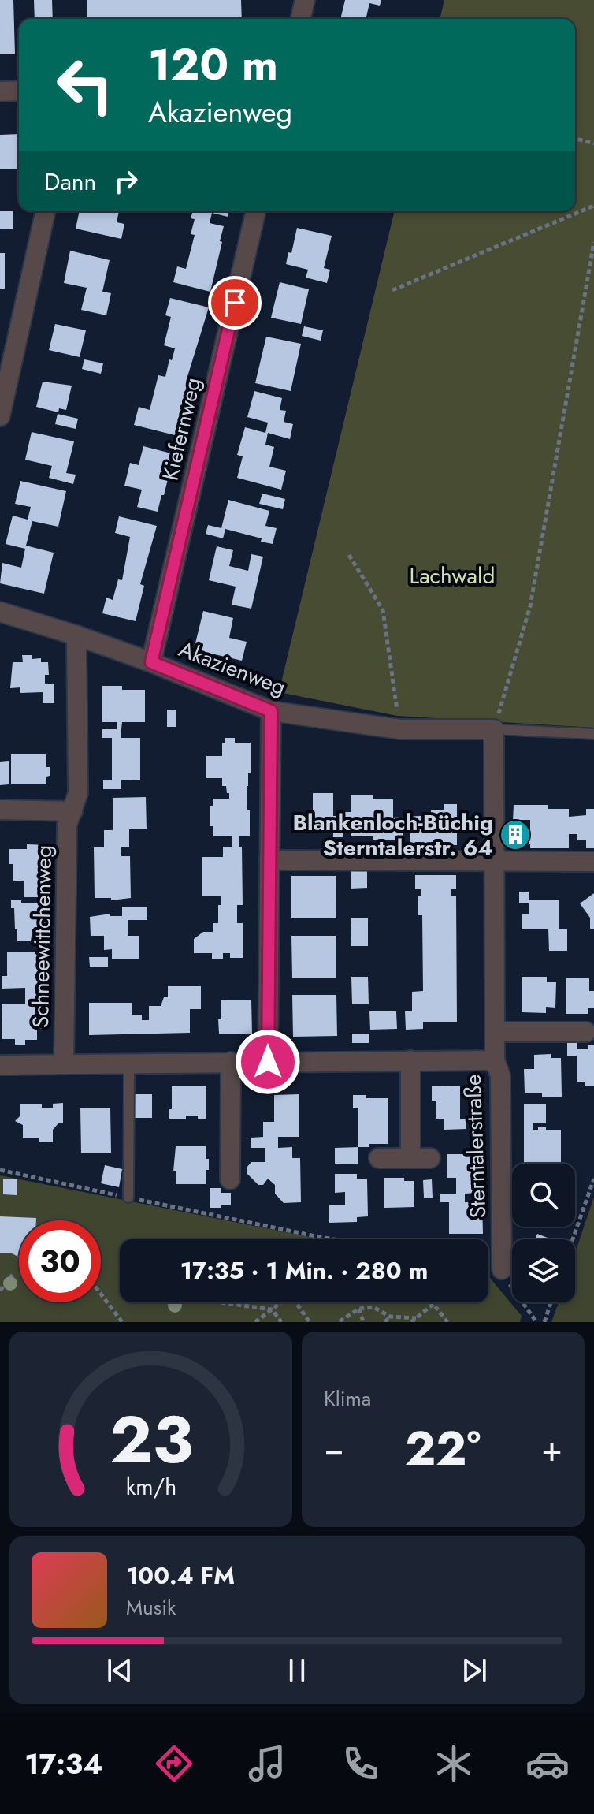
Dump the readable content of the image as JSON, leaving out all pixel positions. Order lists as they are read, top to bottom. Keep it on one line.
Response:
{"streets":{"street":["Kiefernweg","Akazienweg","Schneewittchenweg","Sterntalerstraße"]},"crossings":[["Kiefernweg","Akazienweg"],["Akazienweg","Schneewittchenweg"],["Akazienweg","Sterntalerstraße"],["Schneewittchenweg","Sterntalerstraße"]],"parks":["Lachwald"],"places":{"building":["Blankenloch-Büchig Sterntalerstr. 64"]},"page":{"turn":["120 m","Akazienweg"],"then":"Dann","limit":"30","trip":"17:35 · 1 Min. · 280 m","tile":"Klima","heat":["−","22°","+"],"song":["100.4 FM","Musik"],"tabs":"17:34","gauge":["23","km/h"]}}
